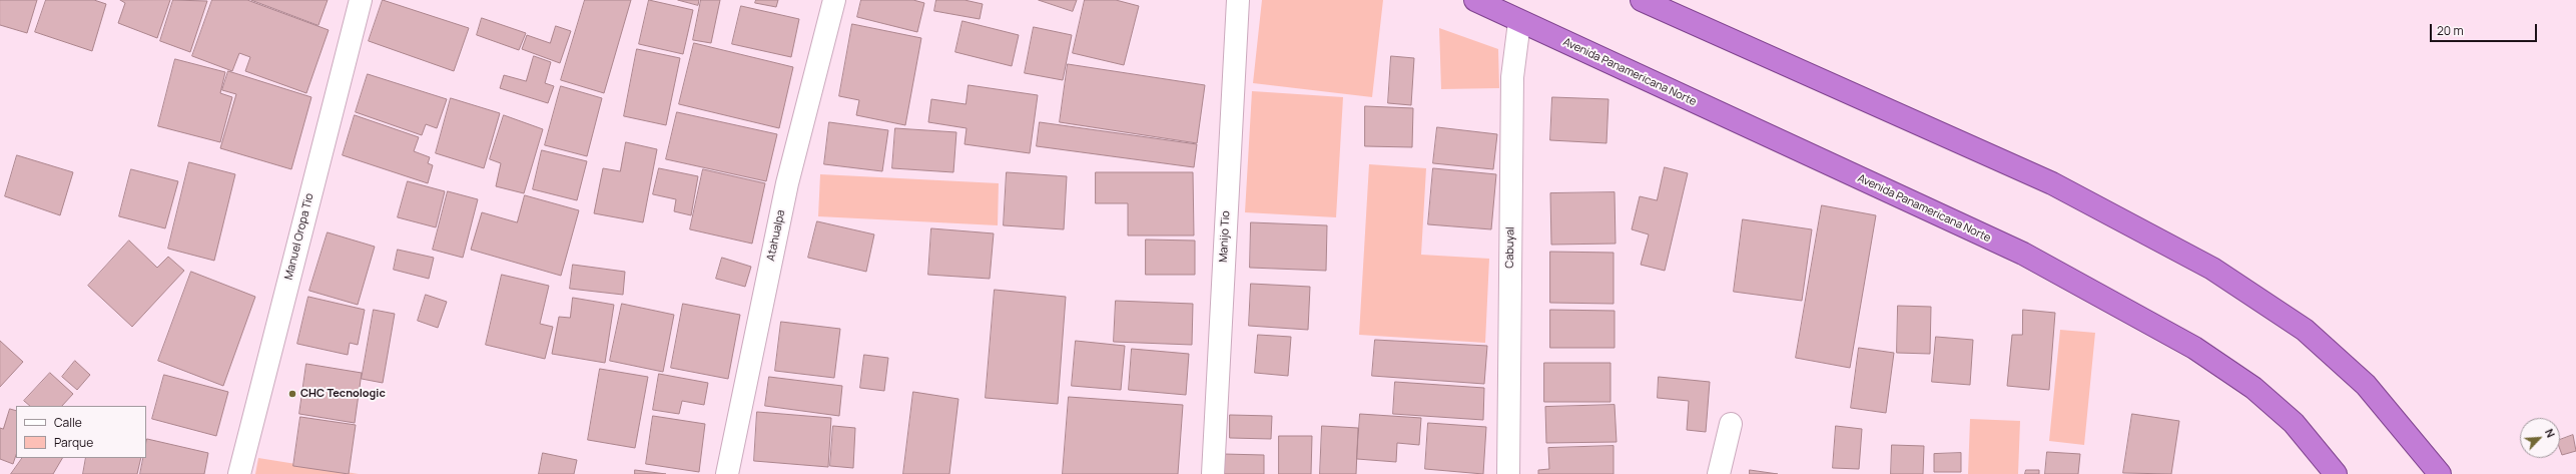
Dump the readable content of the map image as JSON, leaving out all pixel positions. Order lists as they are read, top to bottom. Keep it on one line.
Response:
{"streets":{"highway":["Avenida Panamericana Norte"],"street":["Atahualpa","Manuel Oropa Tio","Manijo Tio","Cabuyal"]},"crossings":[["Avenida Panamericana Norte","Cabuyal"]],"places":["CHC Tecnologic"],"legend":["Calle","Parque"],"scale_bar":"20 m","north":"top right"}
